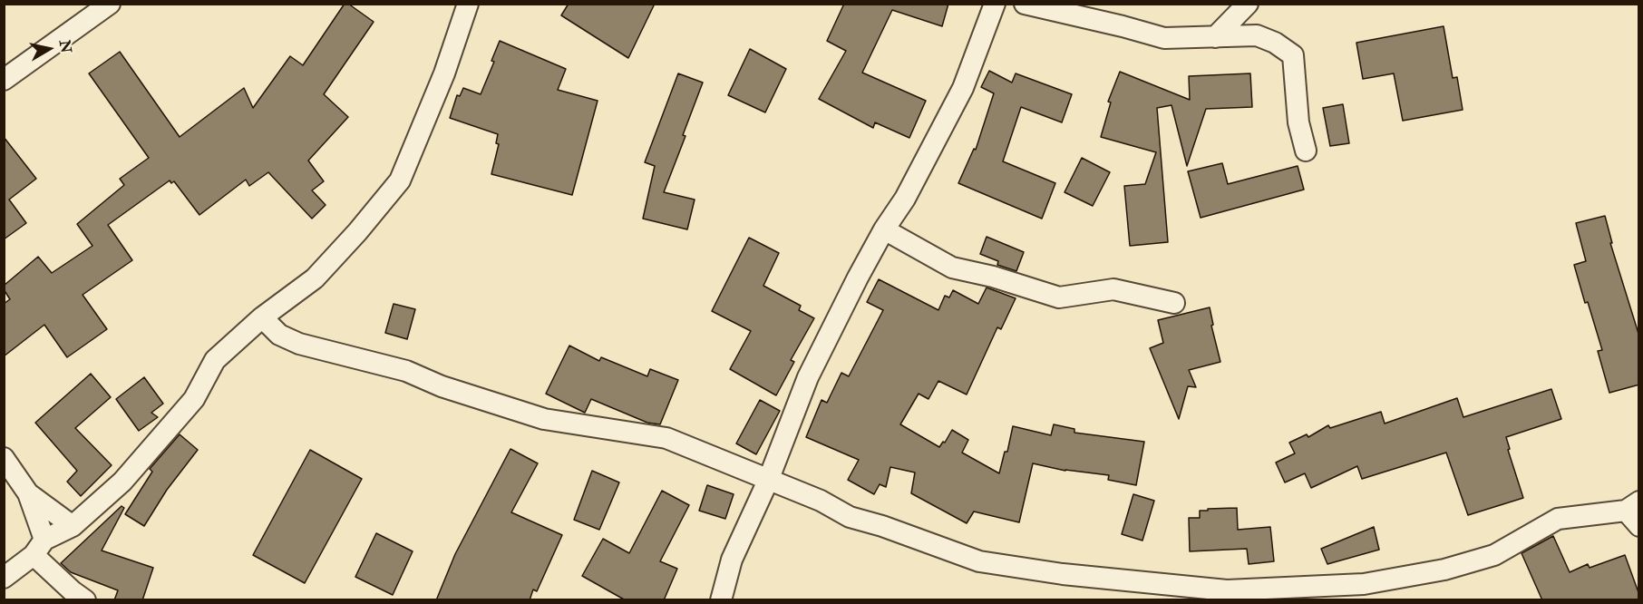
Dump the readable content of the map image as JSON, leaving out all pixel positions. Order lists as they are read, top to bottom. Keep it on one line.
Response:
{"north":"right"}
